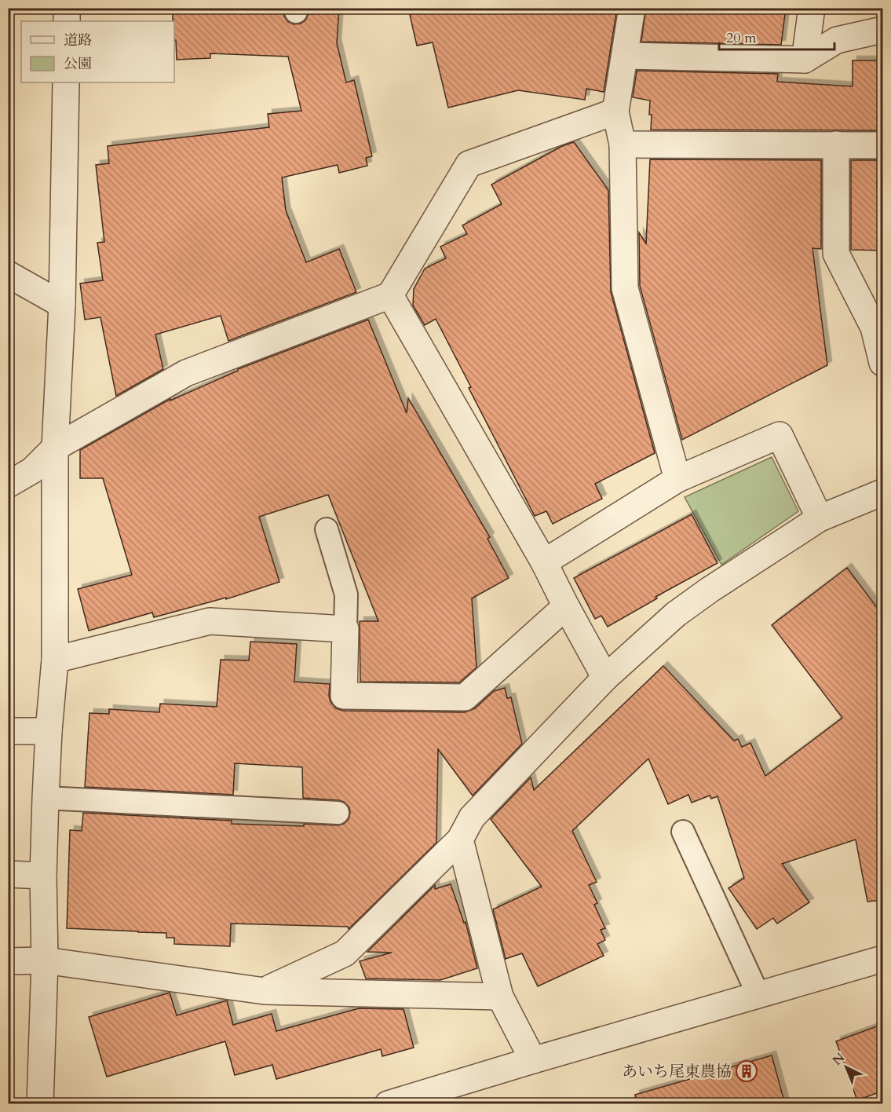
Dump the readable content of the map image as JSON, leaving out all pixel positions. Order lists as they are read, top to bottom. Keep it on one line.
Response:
{"places":{"building":["あいち尾東農協"]},"legend":["道路","公園"],"scale_bar":"20 m","north":"top left"}
